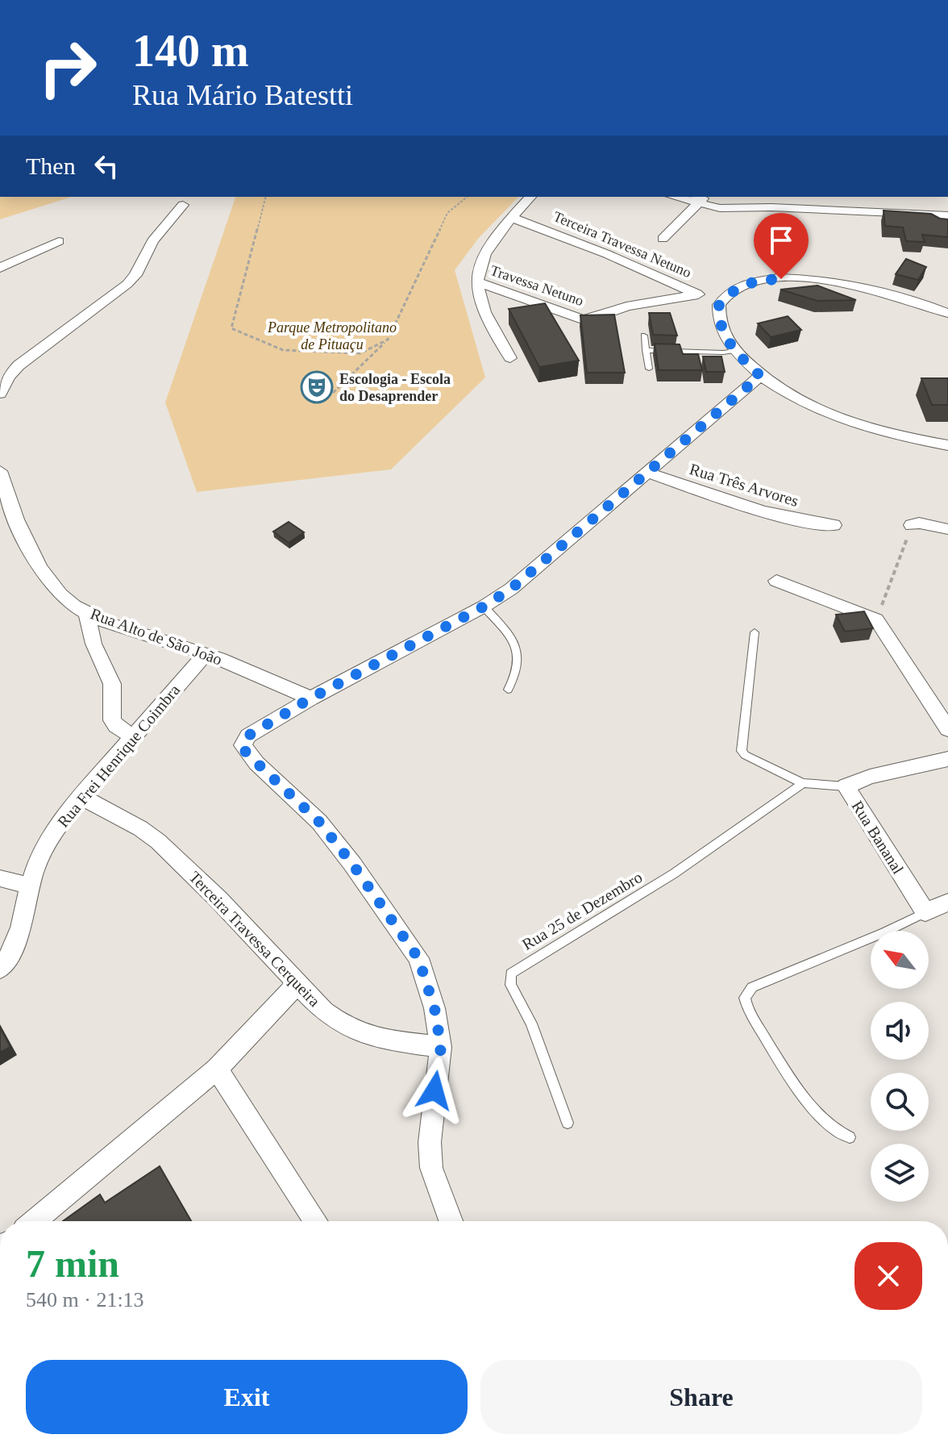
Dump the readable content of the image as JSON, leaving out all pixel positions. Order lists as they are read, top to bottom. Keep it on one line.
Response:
{"streets":{"street":["Terceira Travessa Netuno","Travessa Netuno","Rua Três Arvores","Rua Alto de São João","Rua Frei Henrique Coimbra","Rua Bananal","Terceira Travessa Cerqueira"],"lane":["Rua 25 de Dezembro"]},"crossings":[["Terceira Travessa Netuno","Travessa Netuno"],["Rua Alto de São João","Rua Frei Henrique Coimbra"],["Rua Frei Henrique Coimbra","Terceira Travessa Cerqueira"]],"parks":["Parque Metropolitano de Pituaçu"],"places":{"theatre":["Escologia - Escola do Desaprender"]},"north":"top left","page":{"turn":["140 m","Rua Mário Batestti"],"then":"Then","heading":["7 min","540 m · 21:13"],"buttons":["Exit","Share"]}}
